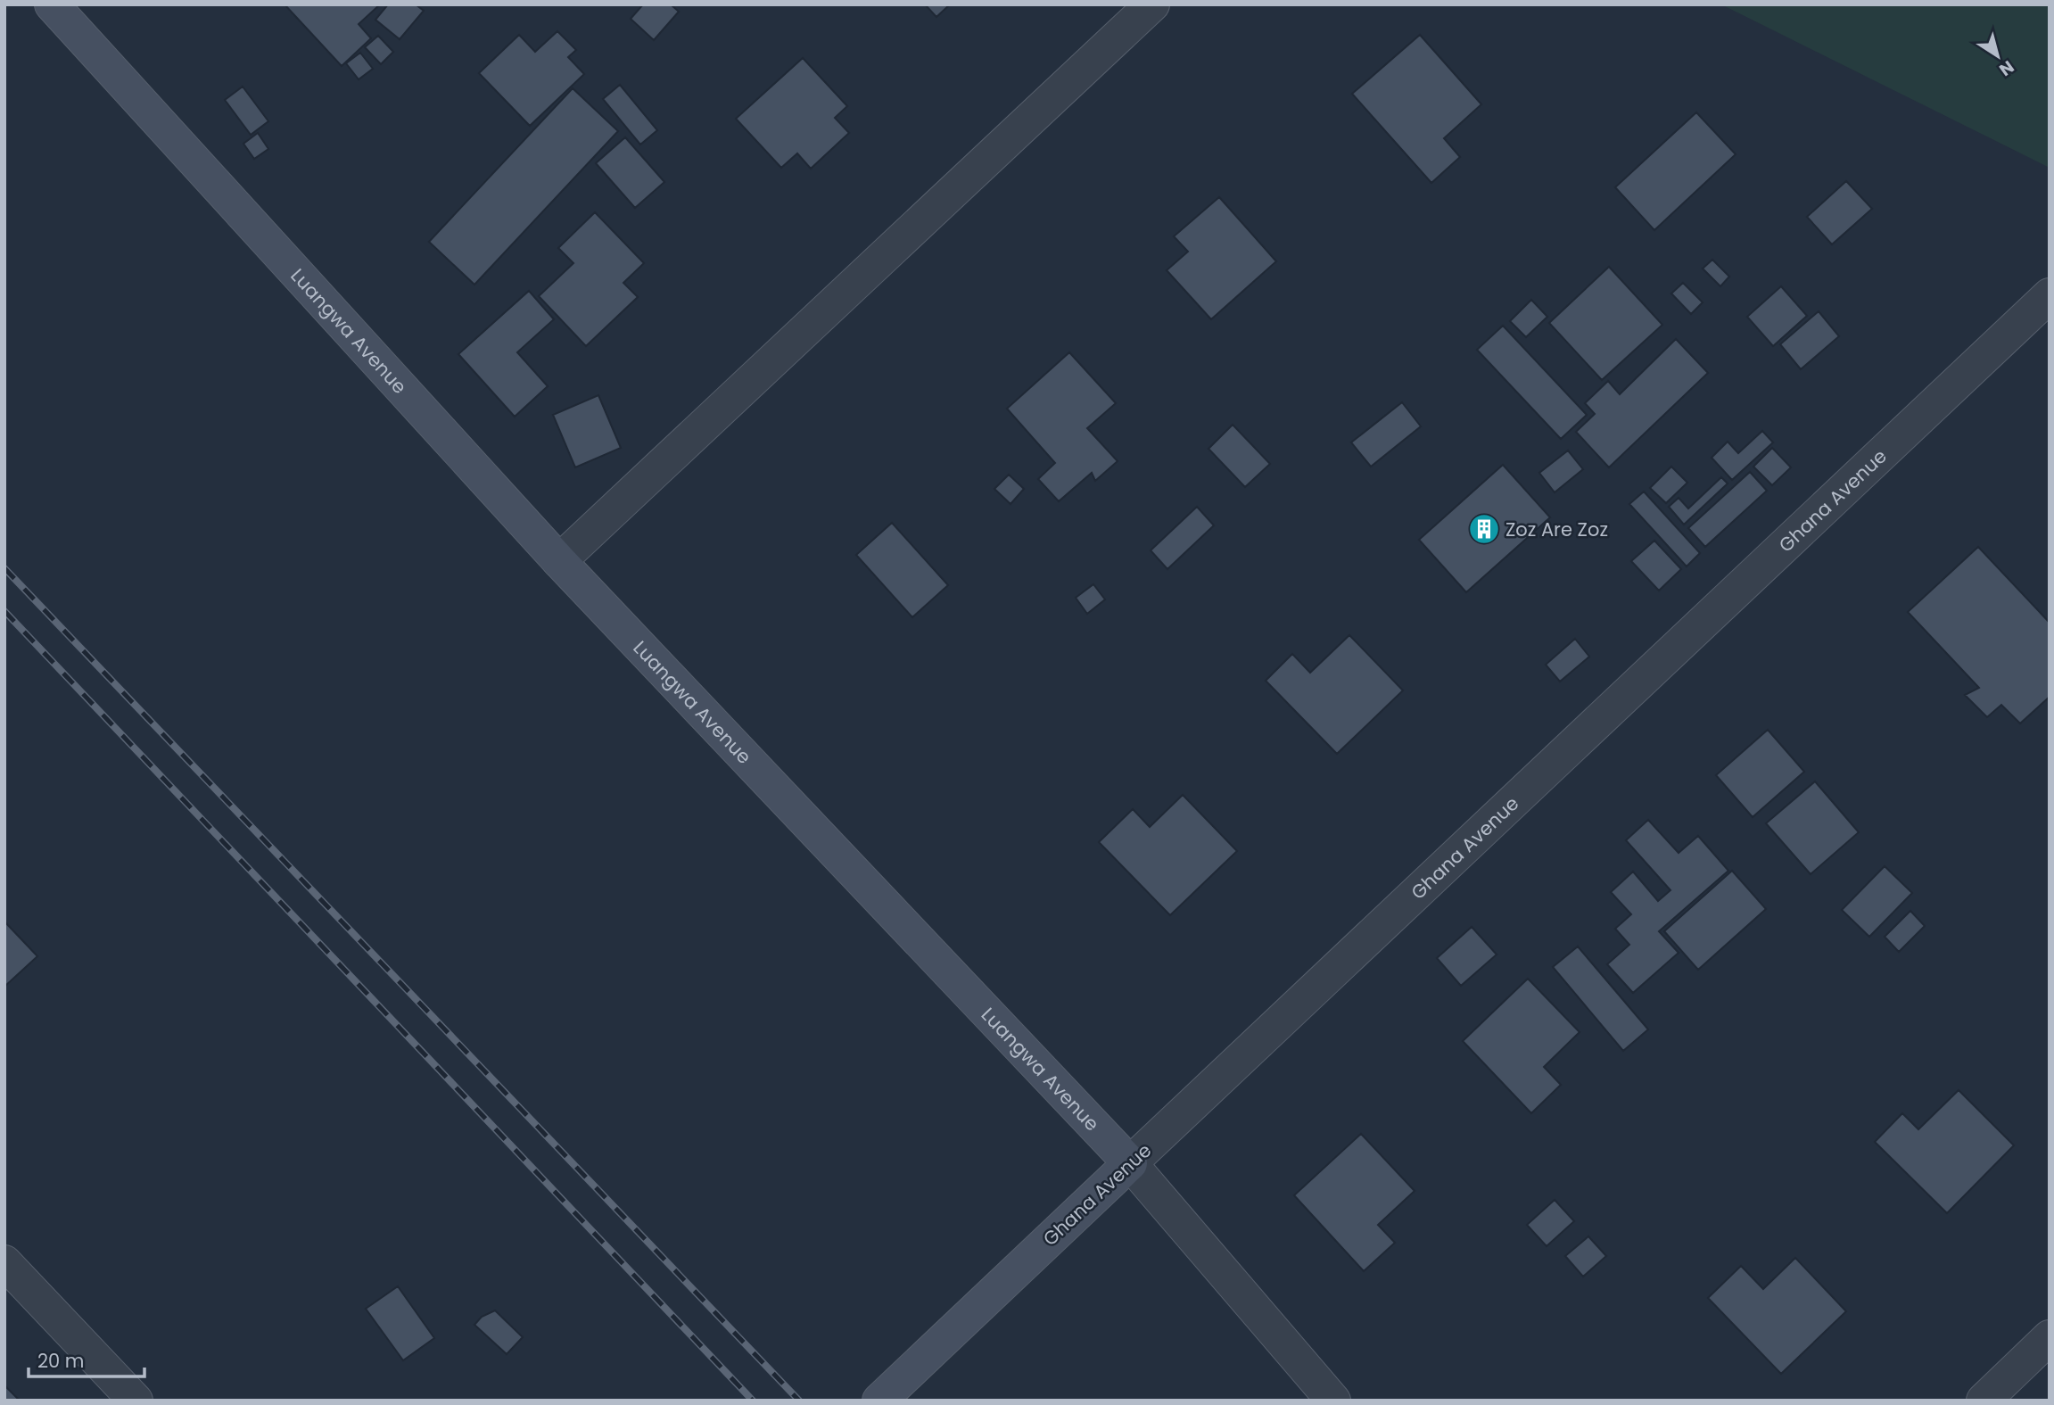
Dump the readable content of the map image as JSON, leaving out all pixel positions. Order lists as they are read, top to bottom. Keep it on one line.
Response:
{"streets":{"main road":["Luangwa Avenue","Ghana Avenue"]},"crossings":[["Luangwa Avenue","Ghana Avenue"]],"places":{"building":["Zoz Are Zoz"]},"scale_bar":"20 m","north":"bottom right"}
